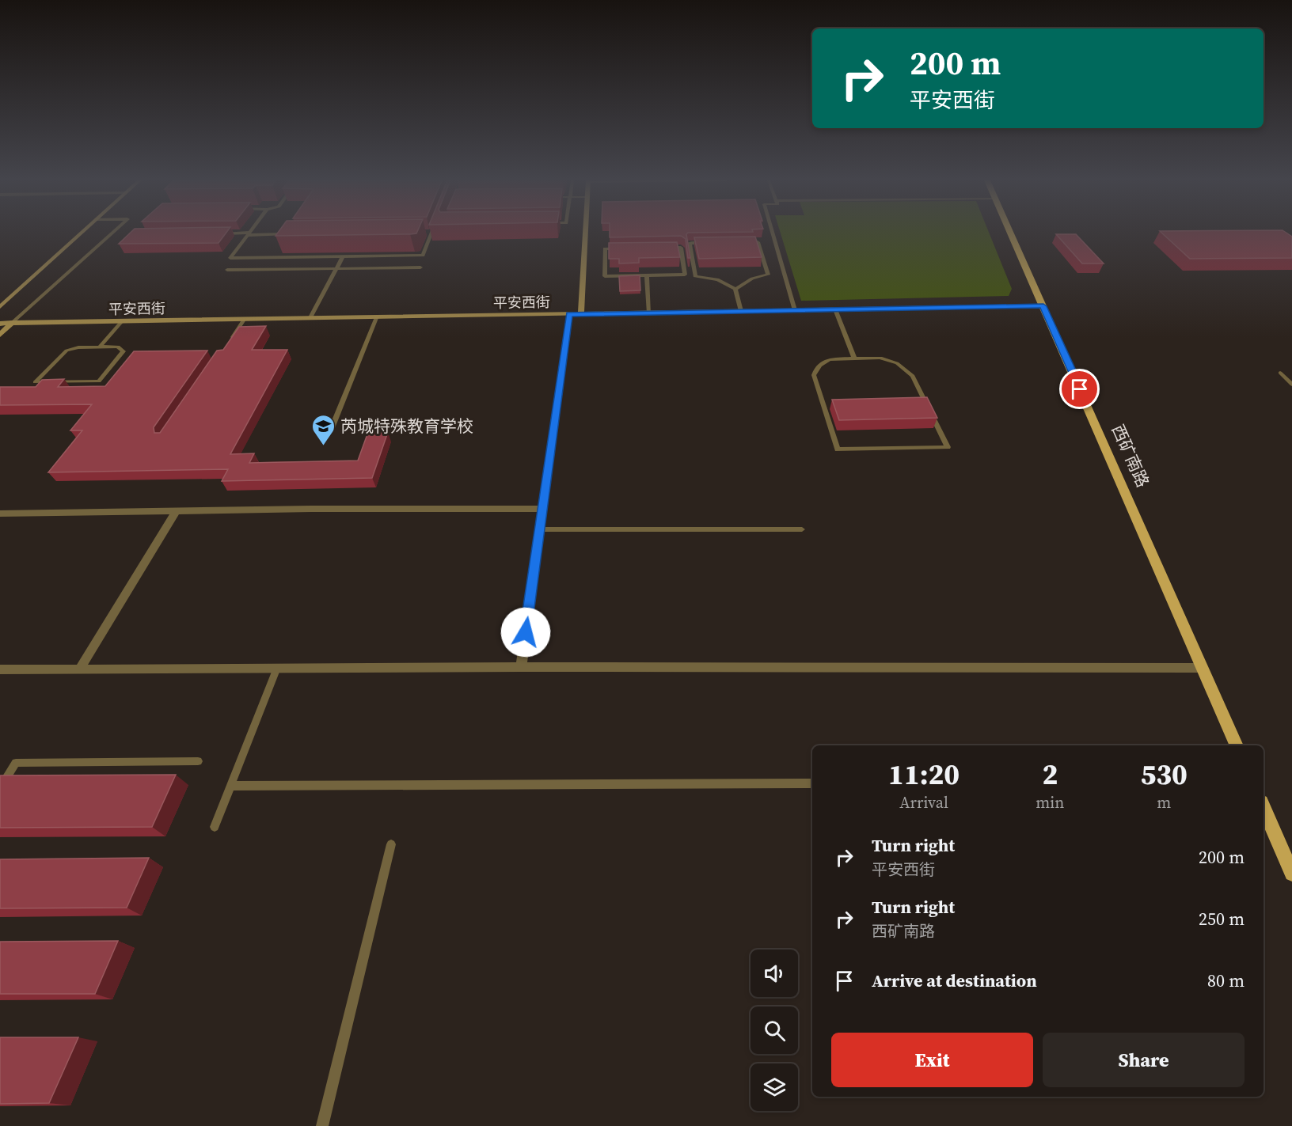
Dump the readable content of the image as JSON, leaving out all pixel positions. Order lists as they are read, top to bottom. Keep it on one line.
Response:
{"streets":{"main road":["西矿南路"],"street":["平安西街"]},"crossings":[["平安西街","西矿南路"]],"places":{"school or university":["芮城特殊教育学校"]},"page":{"turn":["200 m","平安西街"],"eta":["11:20","Arrival","2","min","530","m"],"list":[{"name":"Turn right","note":"平安西街","value":"200 m"},{"name":"Turn right","note":"西矿南路","value":"250 m"},{"name":"Arrive at destination","value":"80 m"}],"buttons":["Exit","Share"]}}
